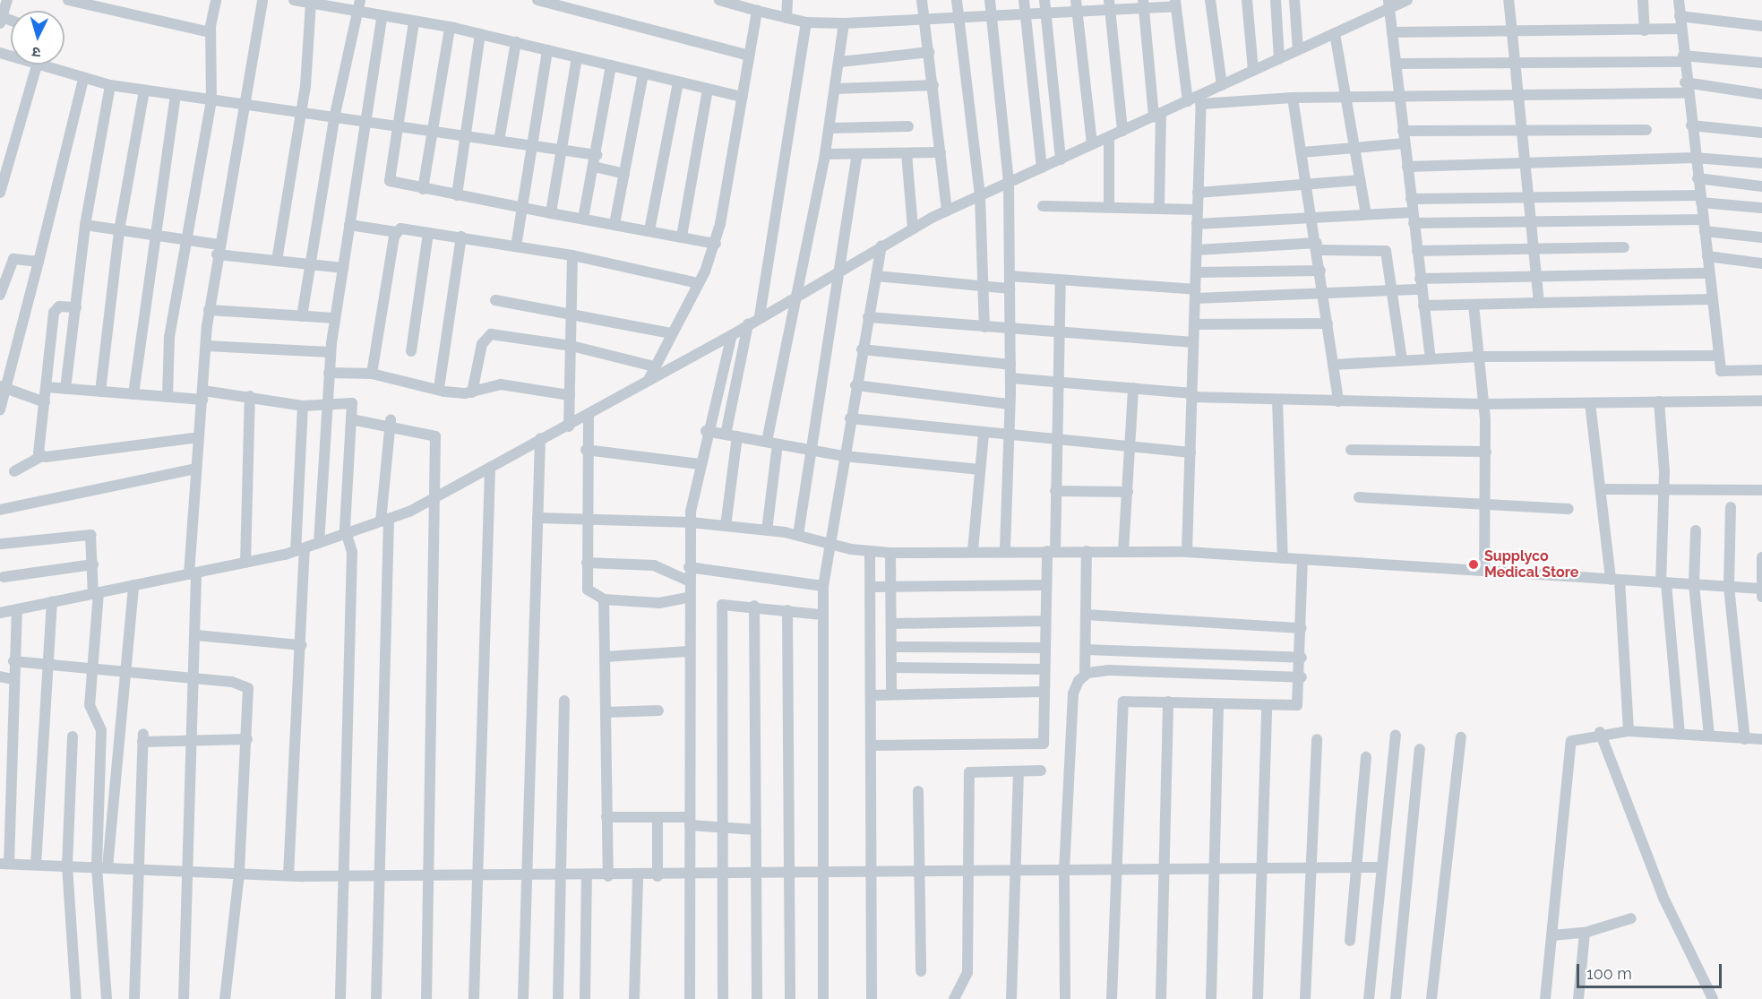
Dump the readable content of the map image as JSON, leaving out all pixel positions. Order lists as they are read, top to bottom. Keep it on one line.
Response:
{"places":["Supplyco Medical Store"],"scale_bar":"100 m","north":"bottom"}
